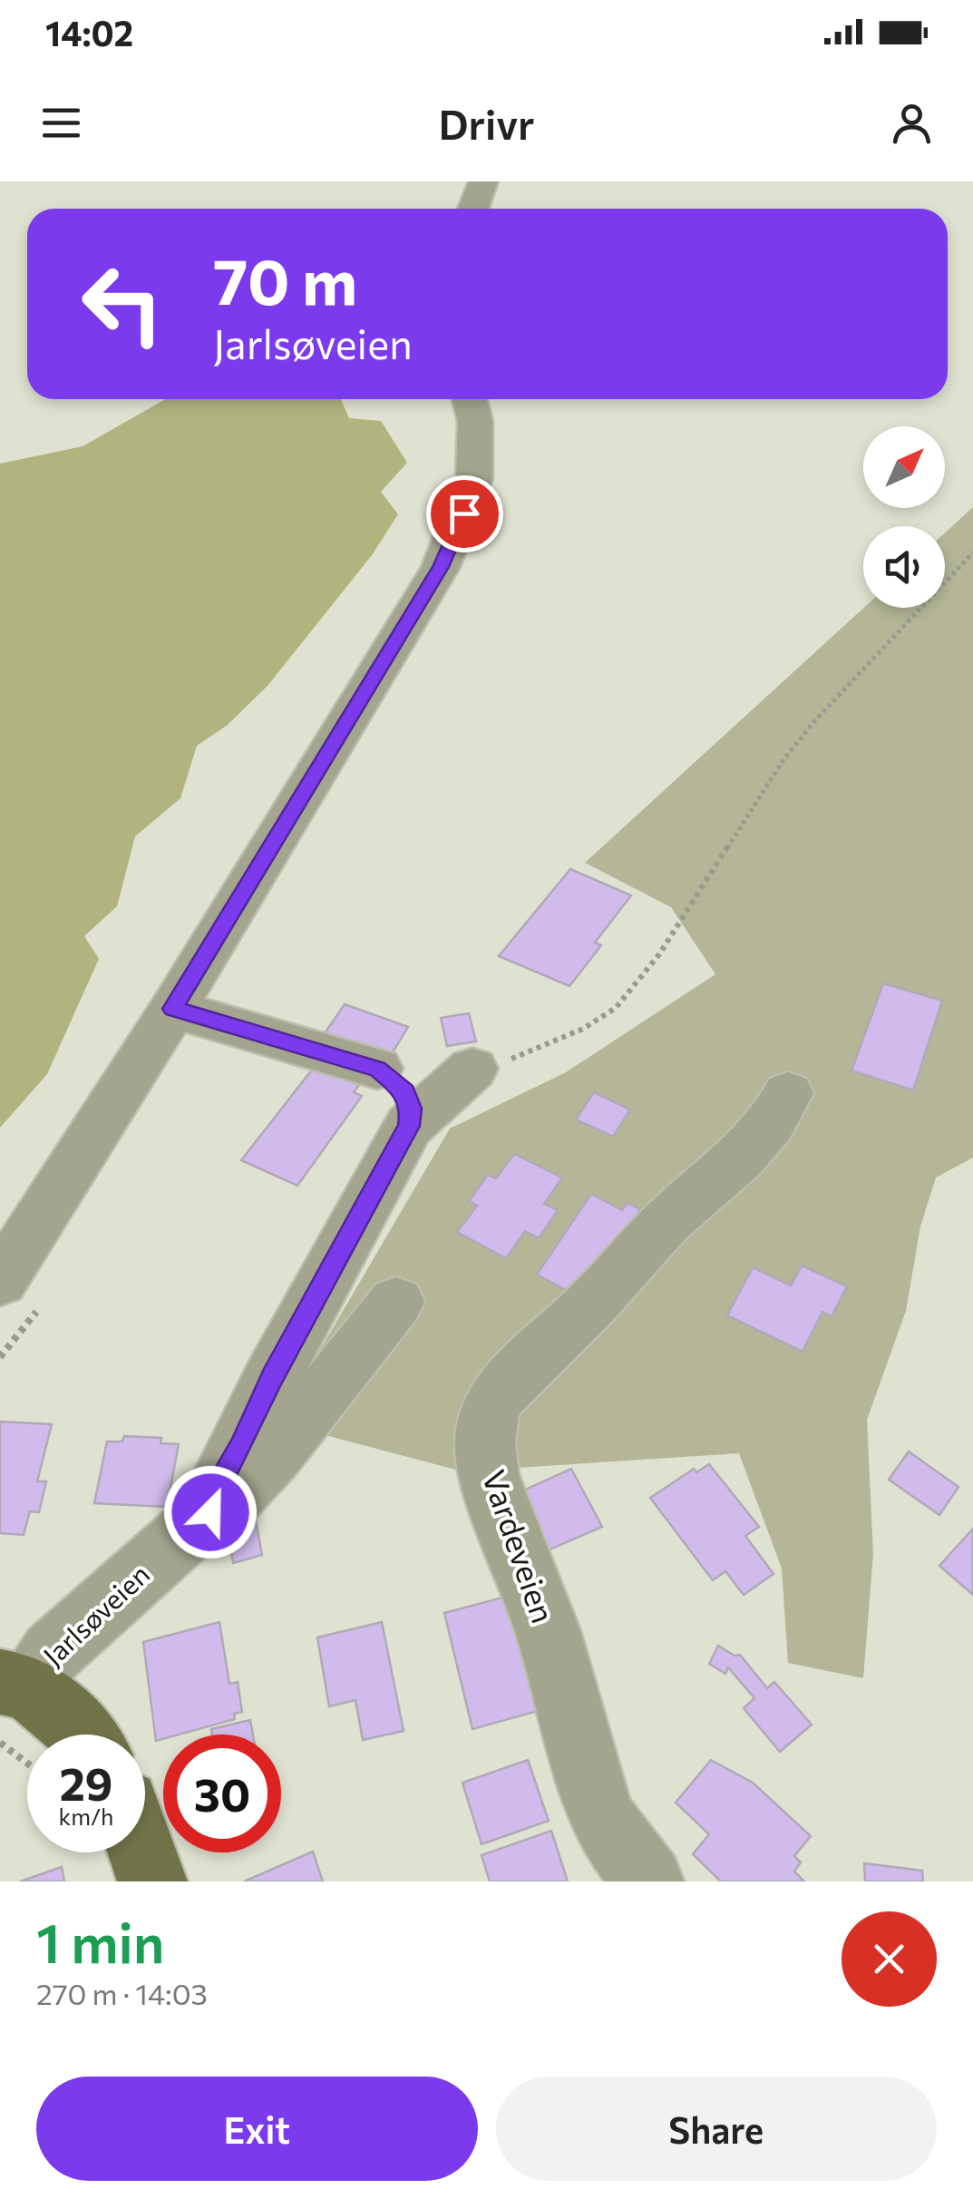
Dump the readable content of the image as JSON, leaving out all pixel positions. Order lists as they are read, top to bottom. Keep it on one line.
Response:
{"streets":{"street":["Vardeveien","Jarlsøveien"]},"north":"top right","page":{"status":"14:02","header":"Drivr","turn":["70 m","Jarlsøveien"],"speed":"29 km/h","limit":"30","heading":["1 min","270 m · 14:03"],"buttons":["Exit","Share"]}}
